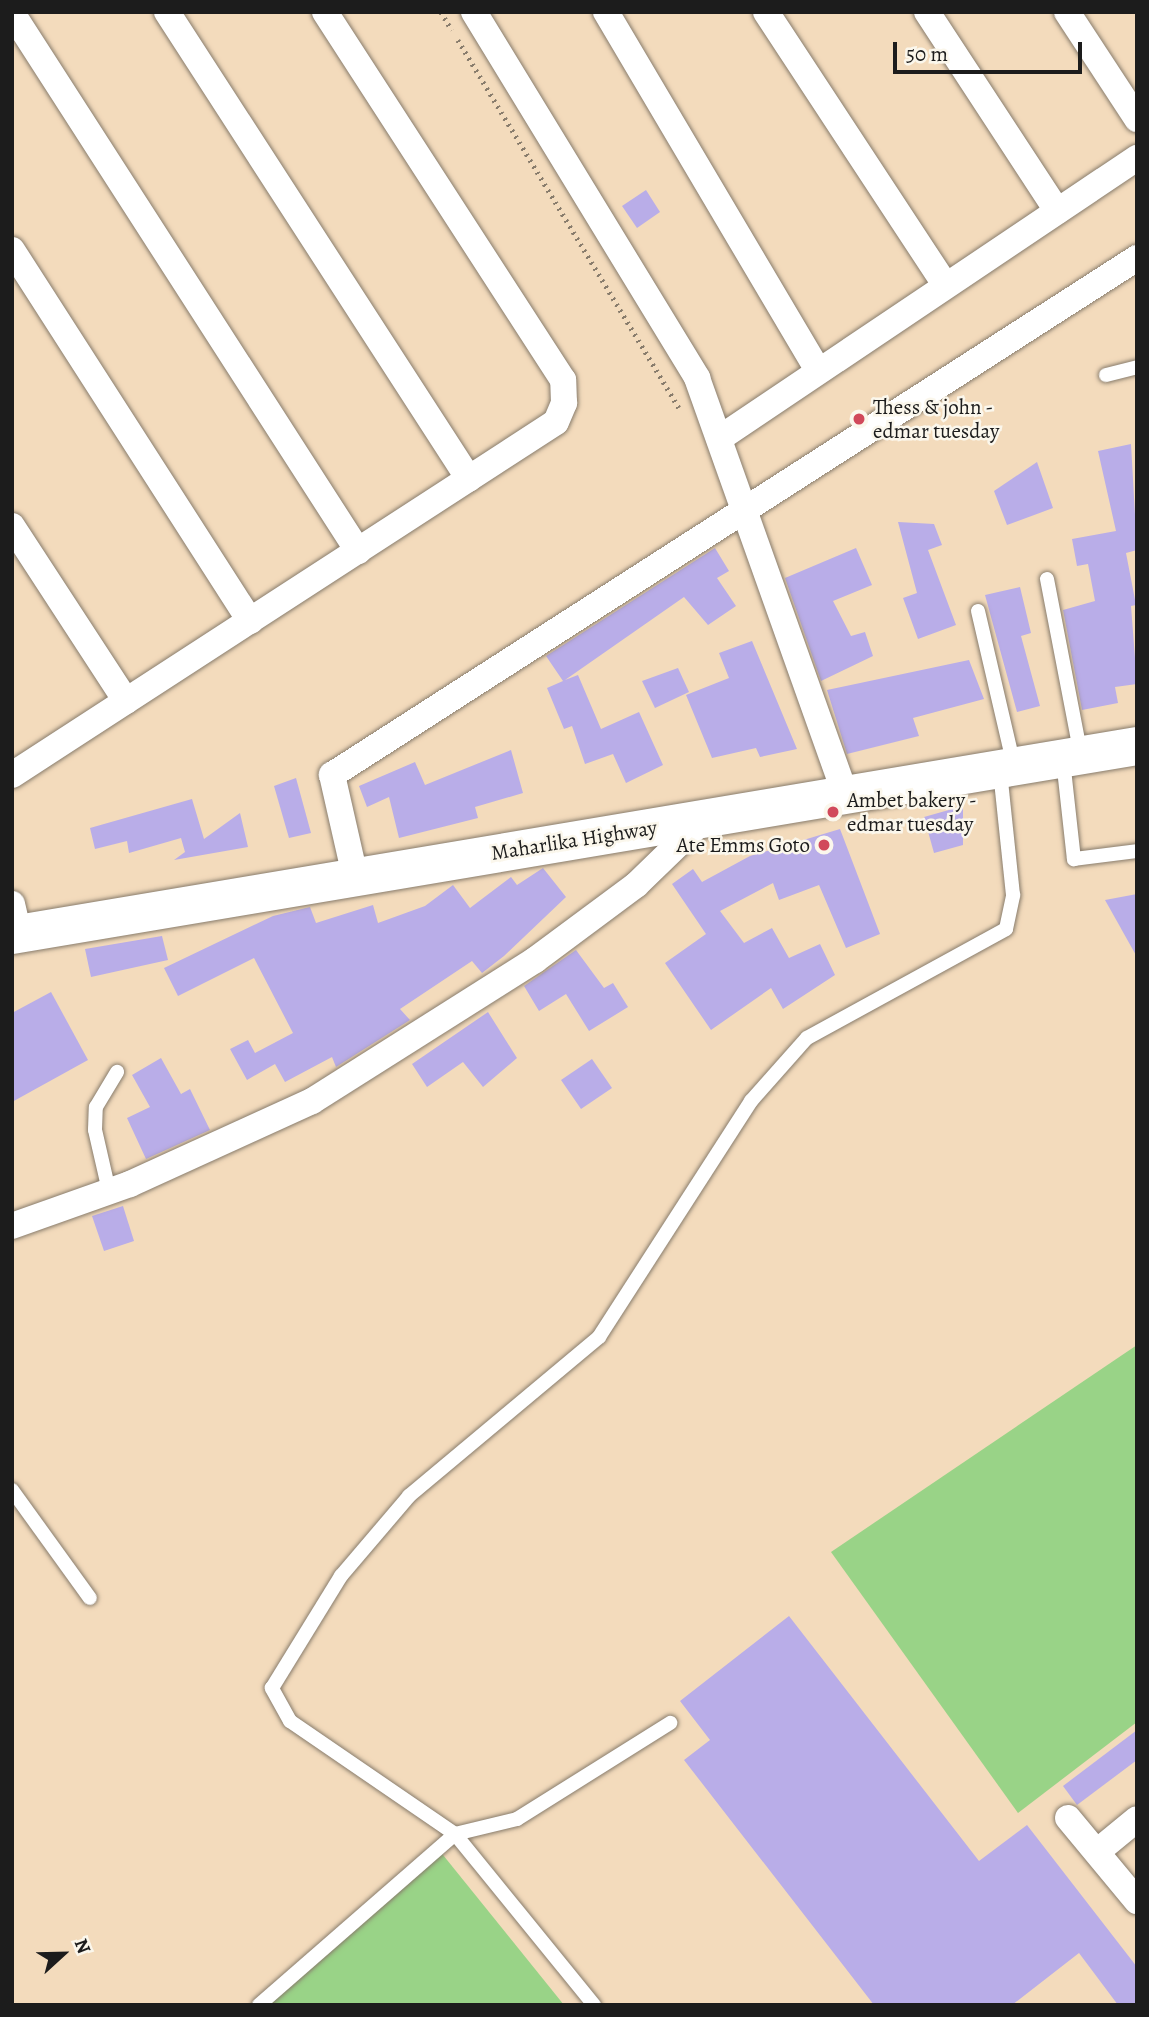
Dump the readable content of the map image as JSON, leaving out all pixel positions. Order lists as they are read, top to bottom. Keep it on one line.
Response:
{"streets":{"highway":["Maharlika Highway"]},"places":["Thess & john - edmar tuesday","Ambet bakery - edmar tuesday","Ate Emms Goto"],"scale_bar":"50 m","north":"right"}
